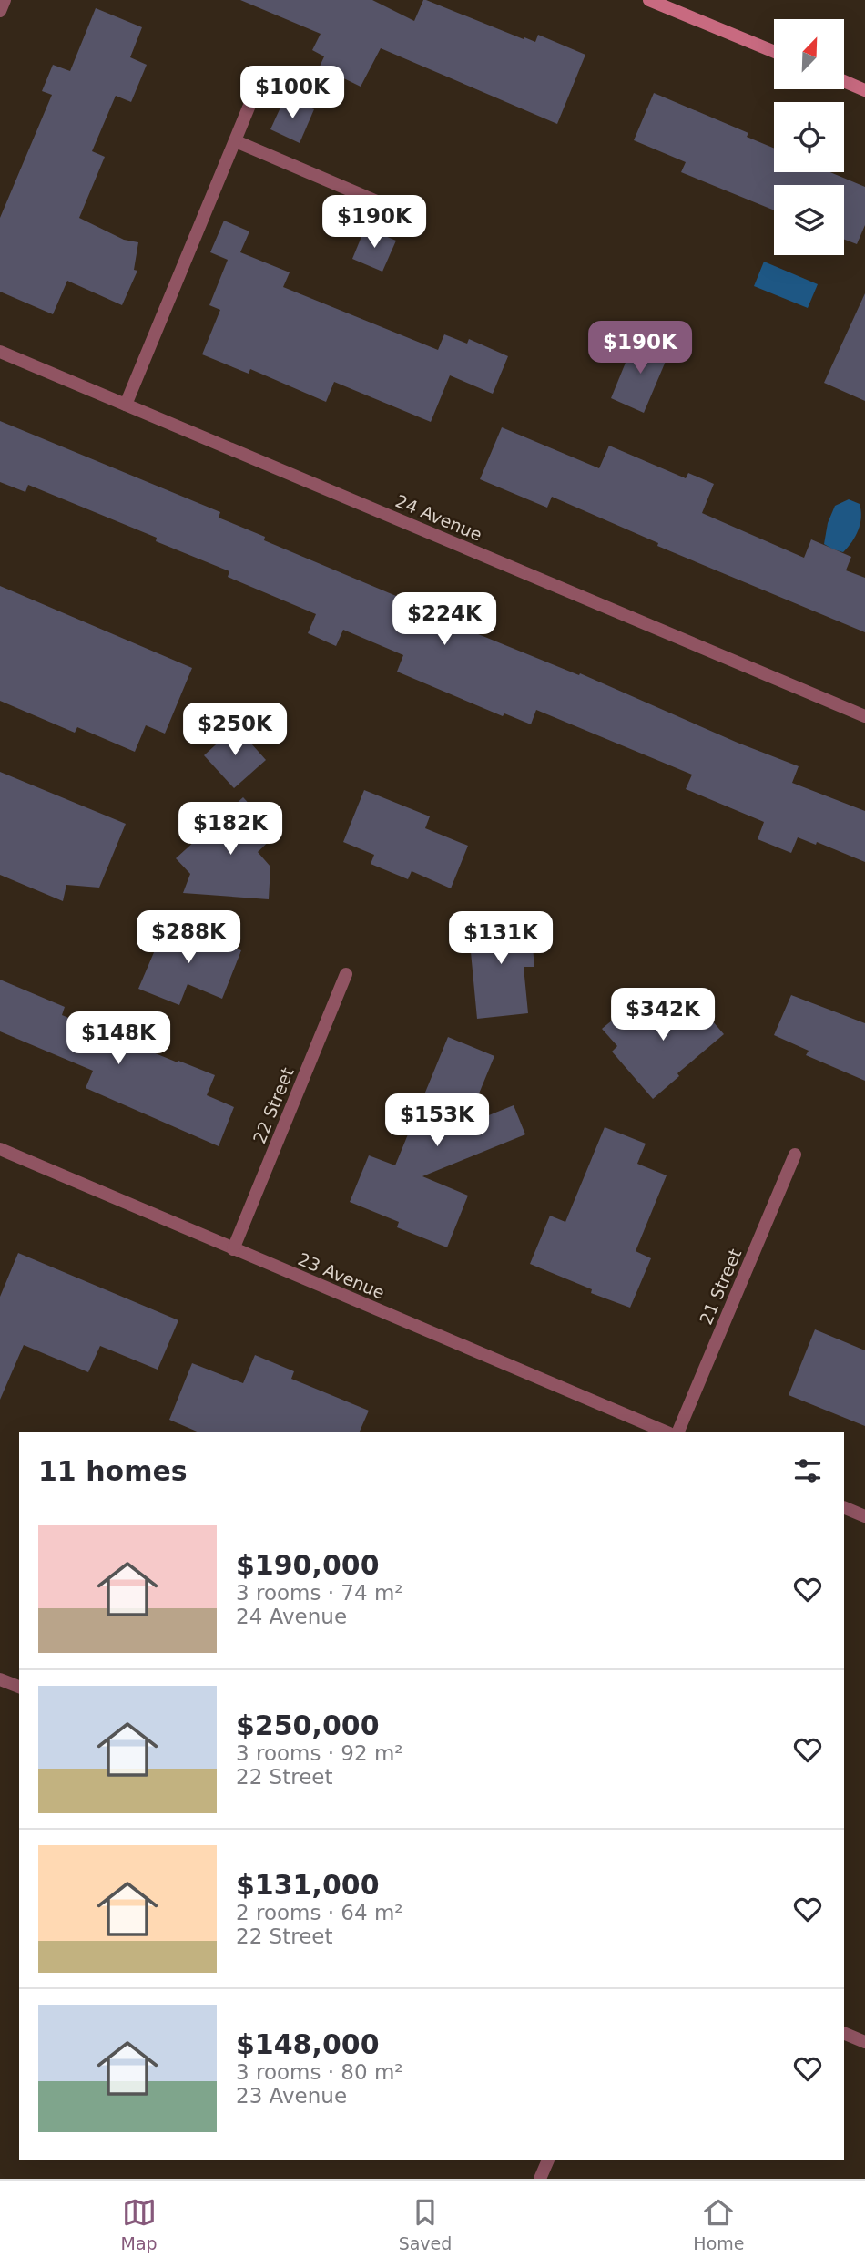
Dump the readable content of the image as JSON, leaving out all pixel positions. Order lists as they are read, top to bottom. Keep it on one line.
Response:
{"streets":{"street":["24 Avenue","22 Street","23 Avenue","21 Street"]},"crossings":[["22 Street","23 Avenue"]],"north":"top right","page":{"price":["$100K","$190K","$190K","$224K","$250K","$182K","$288K","$131K","$342K","$148K","$153K"],"heading":"11 homes","list":[{"name":"$190,000","note":"3 rooms · 74 m² · 24 Avenue"},{"name":"$250,000","note":"3 rooms · 92 m² · 22 Street"},{"name":"$131,000","note":"2 rooms · 64 m² · 22 Street"},{"name":"$148,000","note":"3 rooms · 80 m² · 23 Avenue"}],"tabs":["Map","Saved","Home"]}}
